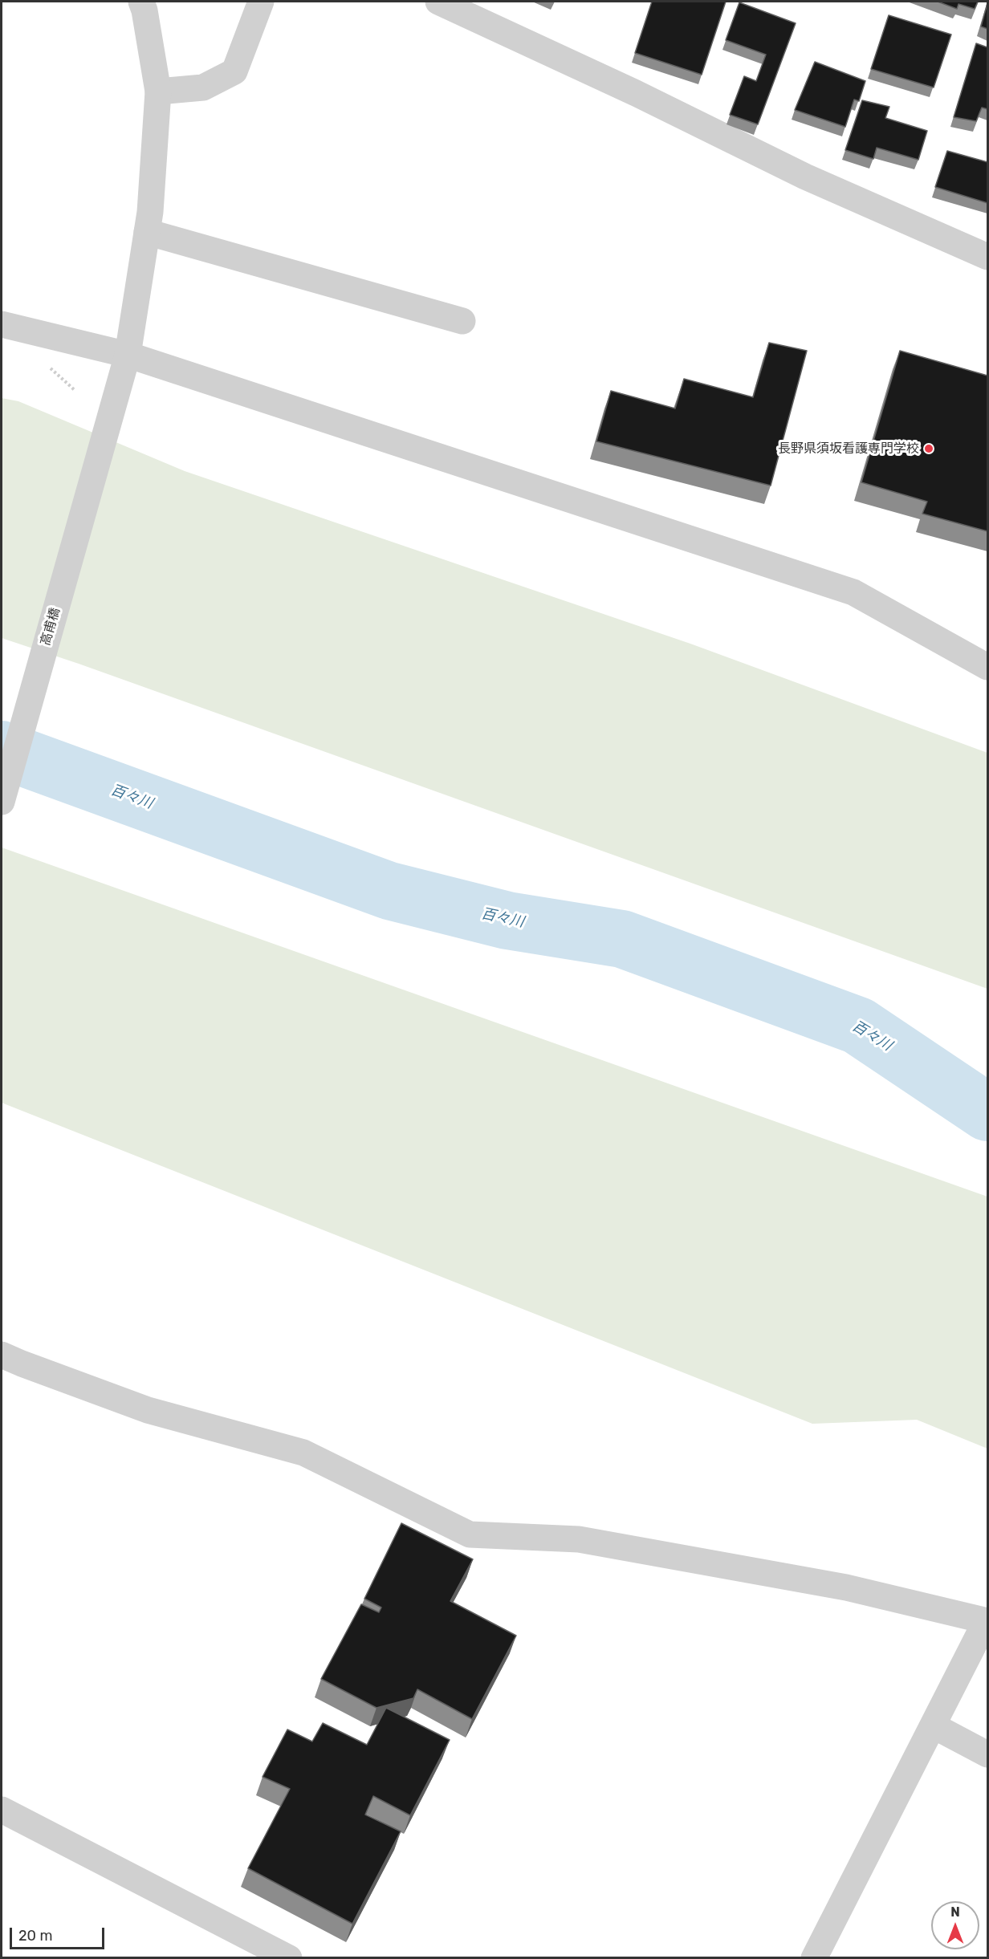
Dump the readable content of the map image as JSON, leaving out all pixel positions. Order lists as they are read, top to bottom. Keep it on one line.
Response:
{"streets":{"street":["高甫橋"]},"water":["百々川"],"places":["長野県須坂看護専門学校"],"scale_bar":"20 m","north":"top"}
